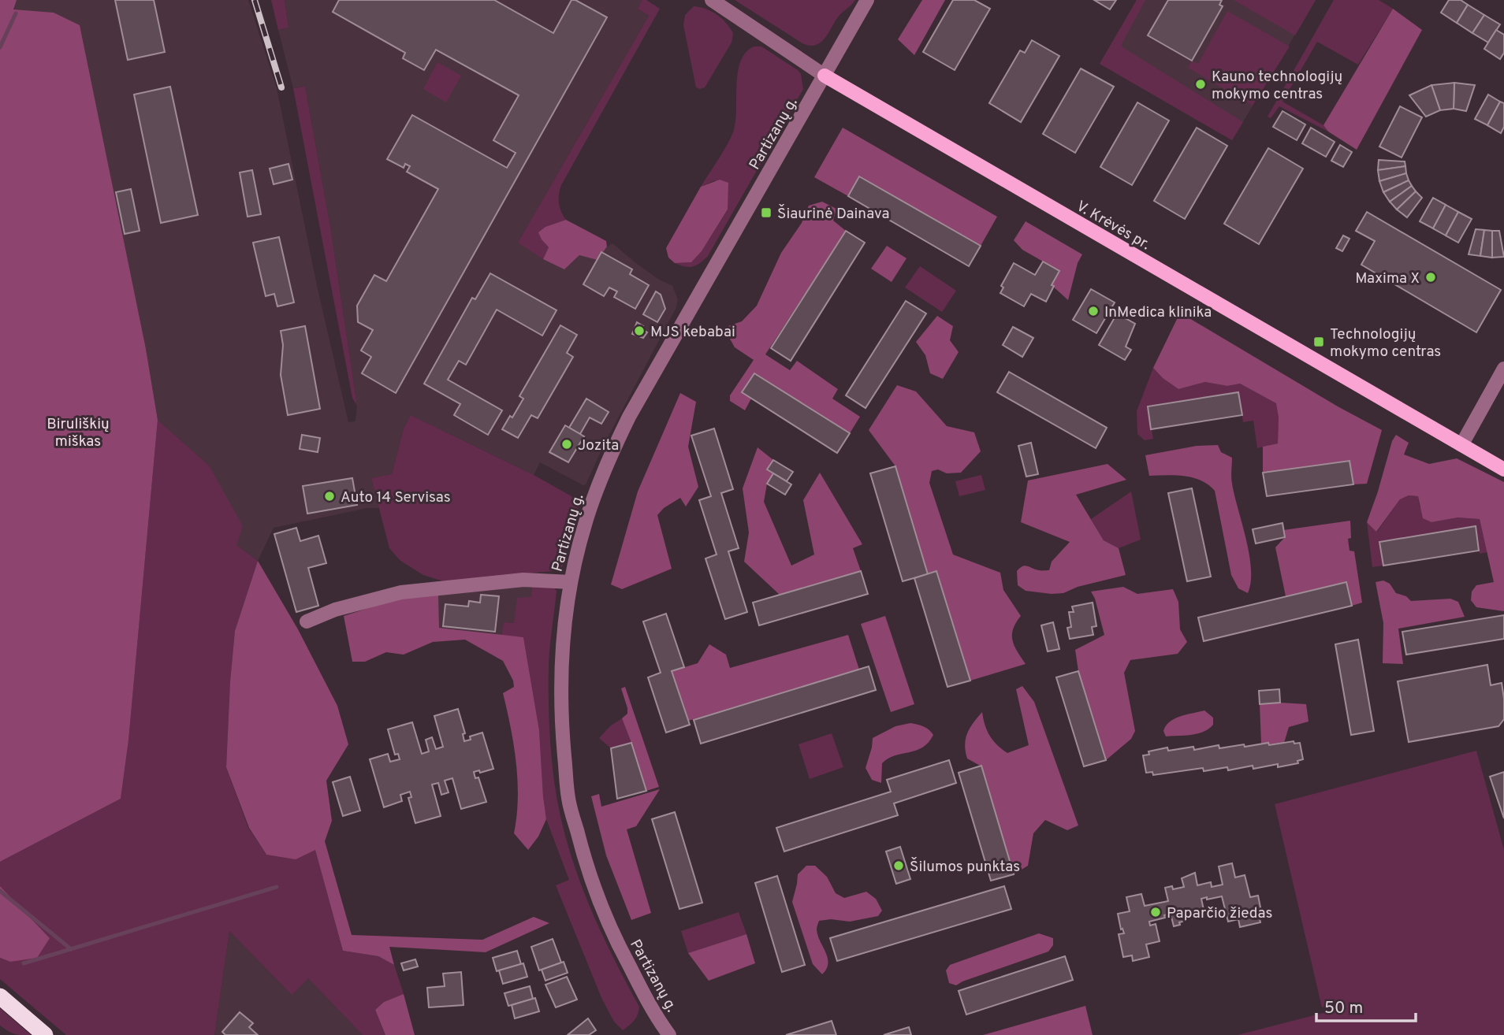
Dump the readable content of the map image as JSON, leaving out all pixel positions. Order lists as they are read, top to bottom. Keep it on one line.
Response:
{"streets":{"main road":["V. Krėvės pr."],"street":["Partizanų g."]},"crossings":[["Partizanų g.","V. Krėvės pr."]],"parks":["Biruliškių miškas"],"places":{"other":["Kauno technologijų mokymo centras","Maxima X","InMedica klinika","MJS kebabai","Jozita","Auto 14 Servisas","Šilumos punktas","Paparčio žiedas"],"transit":["Šiaurinė Dainava","Technologijų mokymo centras"]},"scale_bar":"50 m"}
